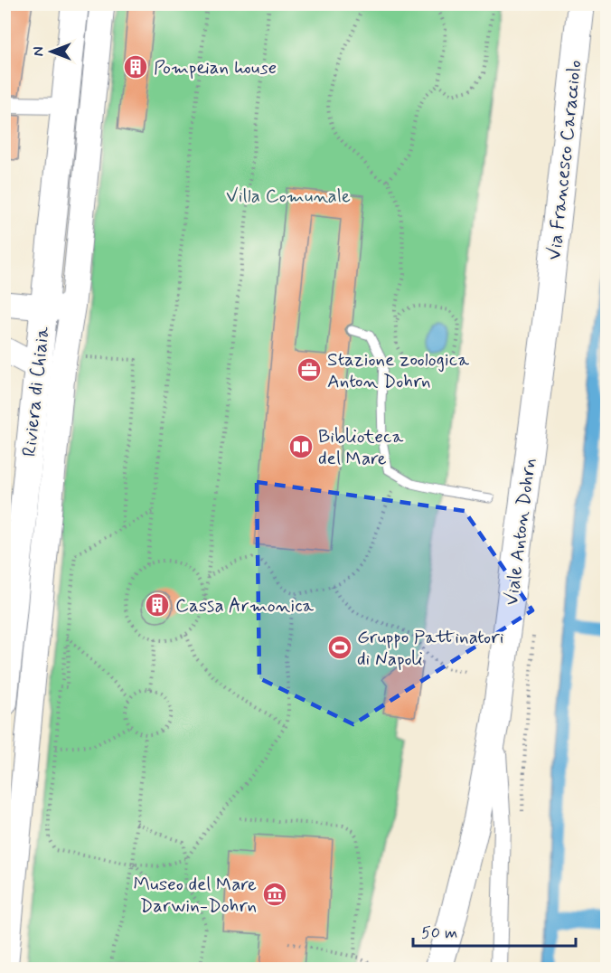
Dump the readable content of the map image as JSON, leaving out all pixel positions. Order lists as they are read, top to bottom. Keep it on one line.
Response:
{"streets":{"main road":["Via Francesco Caracciolo","Riviera di Chiaia","Viale Anton Dohrn"]},"crossings":[["Via Francesco Caracciolo","Viale Anton Dohrn"]],"parks":["Villa Comunale"],"places":{"building":["Pompeian house","Cassa Armonica"],"office":["Stazione zoologica Anton Dohrn"],"library":["Biblioteca del Mare"],"sports":["Gruppo Pattinatori di Napoli"],"museum":["Museo del Mare Darwin-Dohrn"]},"scale_bar":"50 m","north":"left"}
